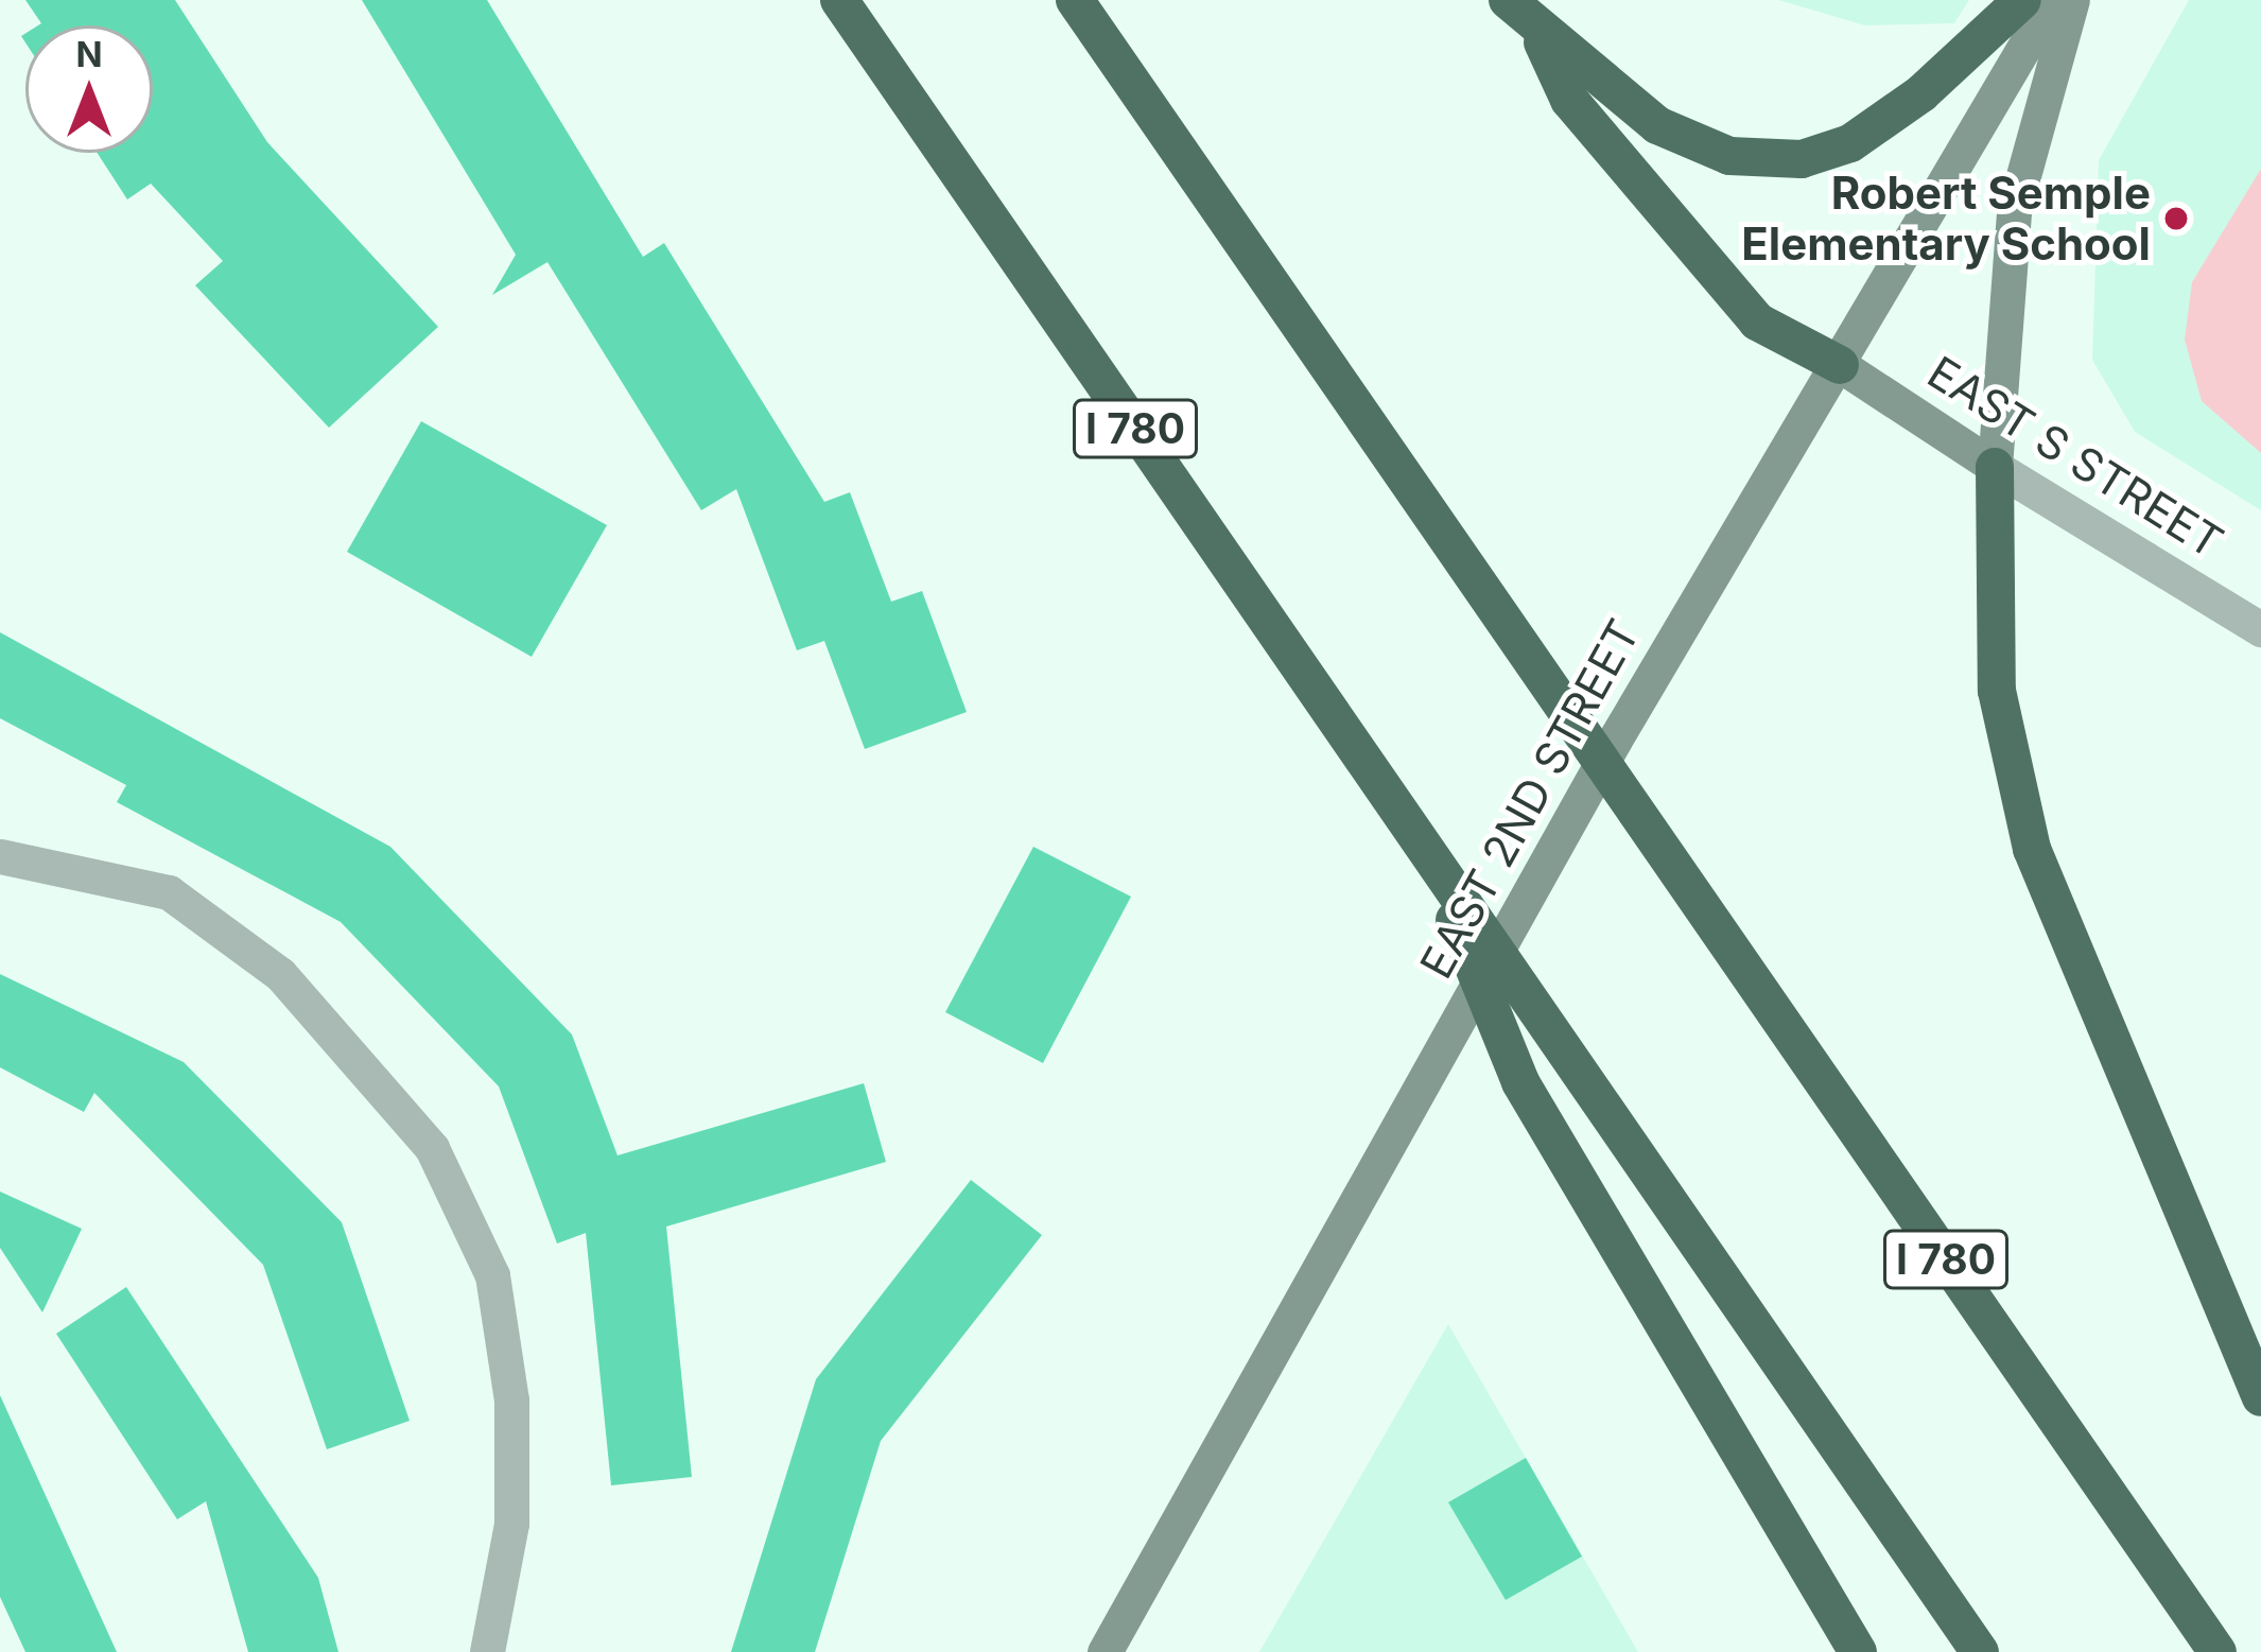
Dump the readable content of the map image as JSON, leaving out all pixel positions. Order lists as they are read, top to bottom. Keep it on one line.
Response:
{"streets":{"highway":["I 780"],"main road":["EAST S STREET","EAST 2ND STREET"]},"crossings":[["EAST S STREET","EAST 2ND STREET"]],"places":["Robert Semple Elementary School"],"north":"top"}
